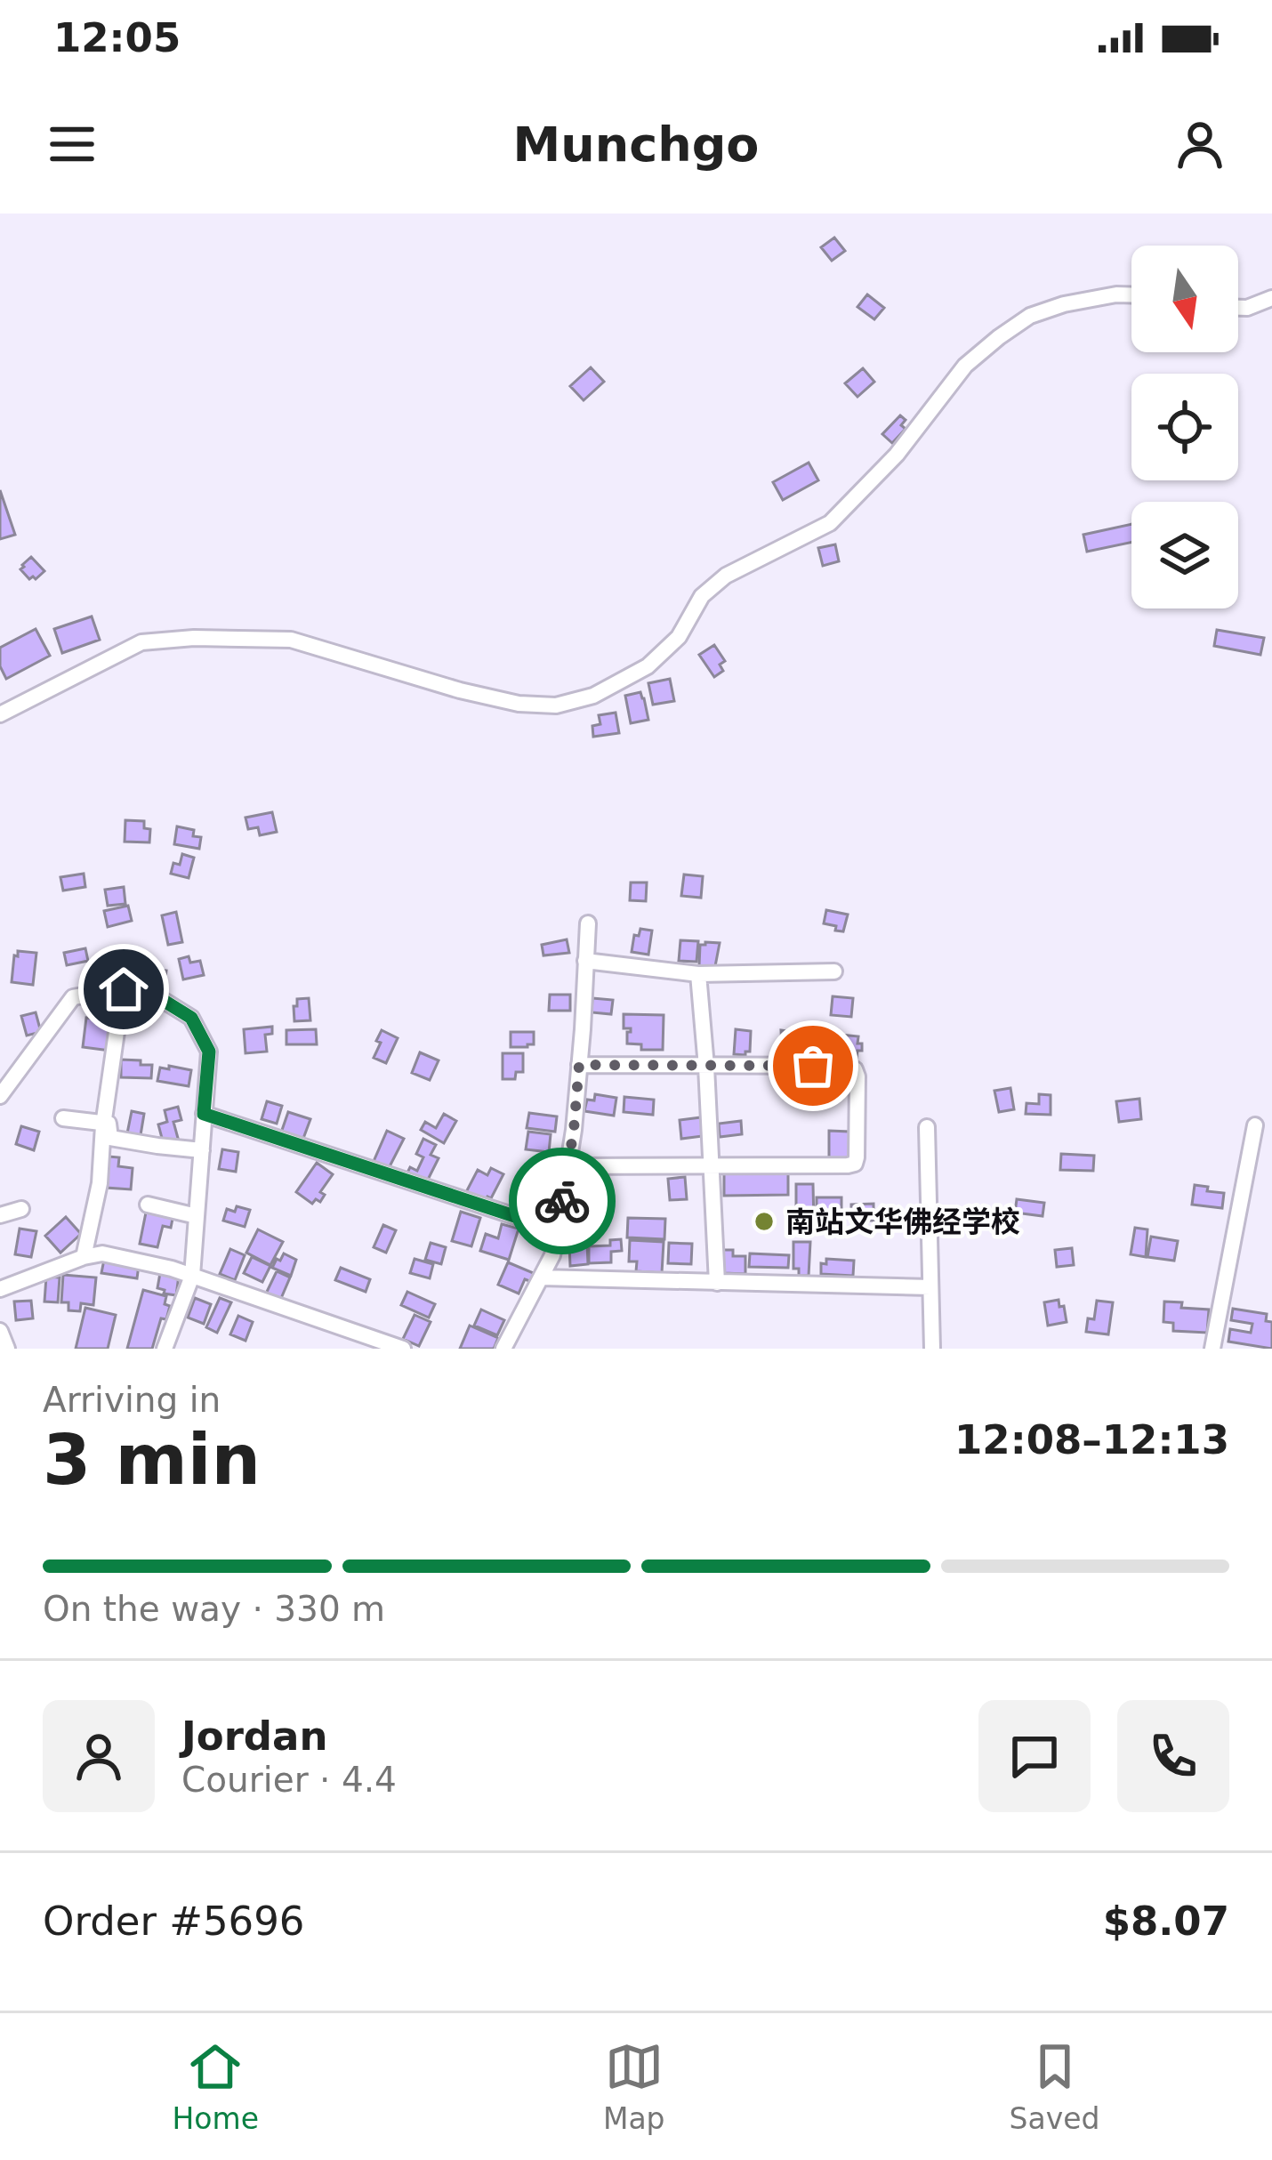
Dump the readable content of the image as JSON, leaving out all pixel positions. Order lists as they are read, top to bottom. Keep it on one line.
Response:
{"places":["南站文华佛经学校"],"north":"bottom","page":{"status":"12:05","header":"Munchgo","heading":["3 min","Arriving in","12:08–12:13"],"panel":["Jordan","Courier · 4.4","Order #5696","$8.07"],"bar":"On the way · 330 m","tabs":["Home","Map","Saved"]}}
